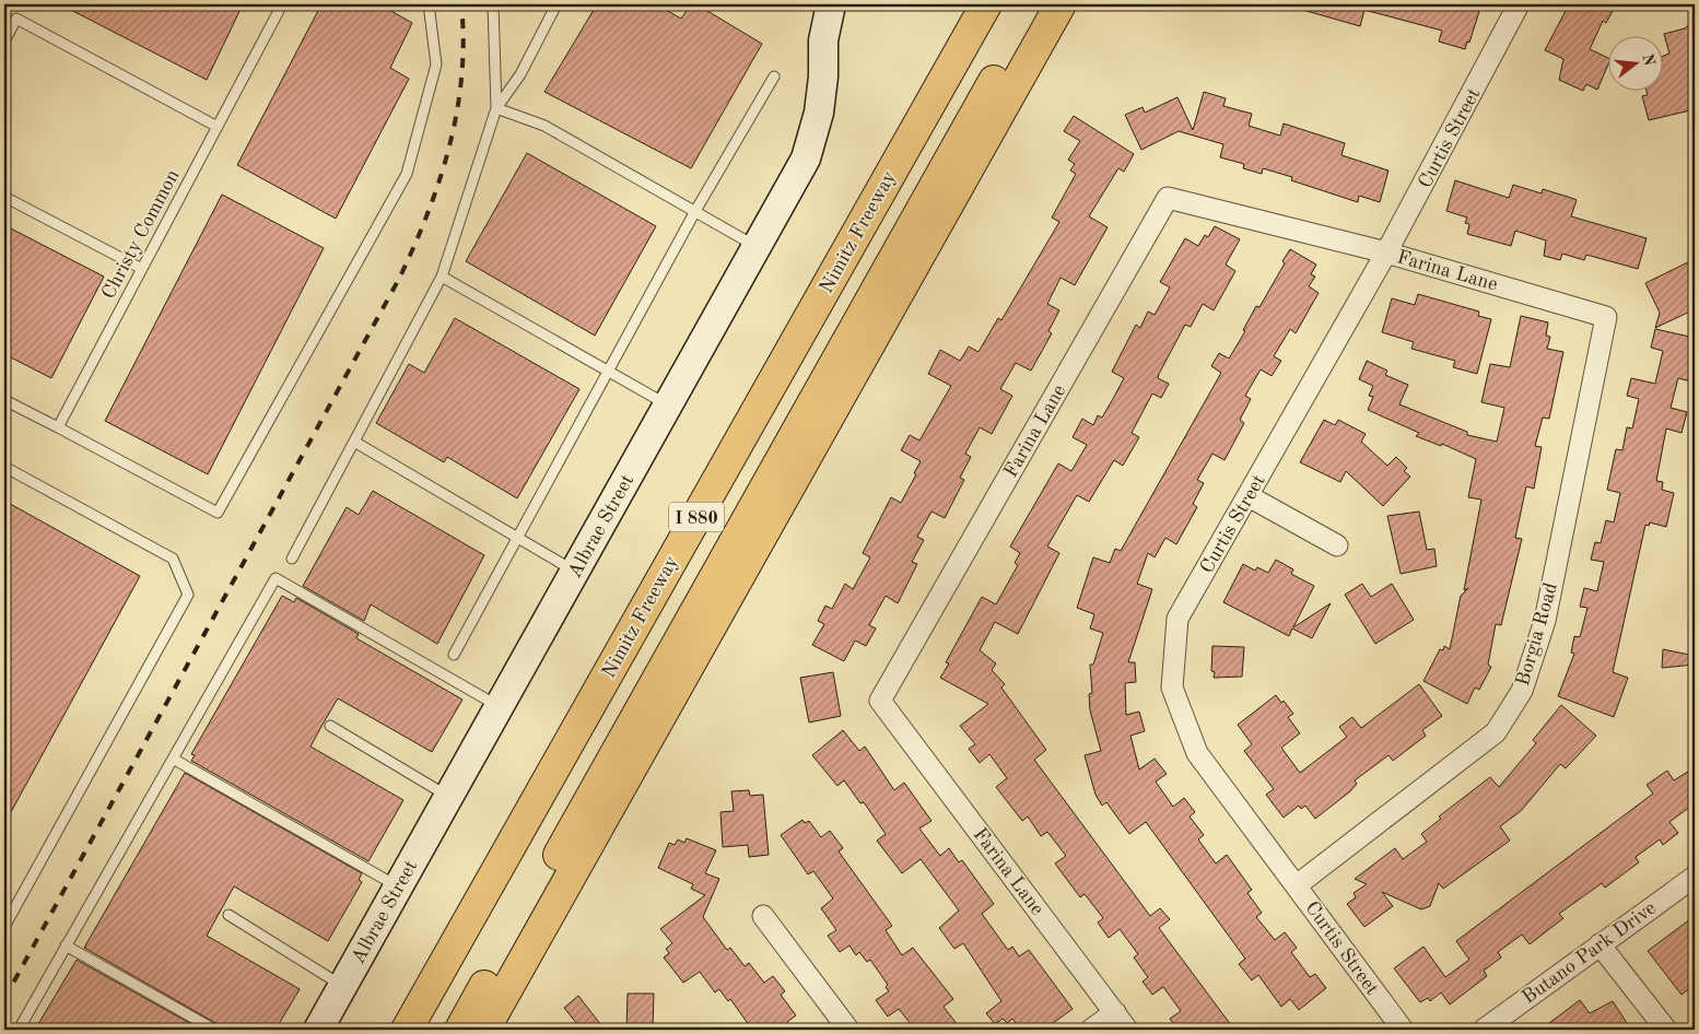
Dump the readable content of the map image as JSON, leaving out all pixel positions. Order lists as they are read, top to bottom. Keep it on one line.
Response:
{"streets":{"highway":["Nimitz Freeway","I 880"],"street":["Curtis Street","Farina Lane","Albrae Street","Borgia Road","Butano Park Drive"],"lane":["Christy Common"]},"crossings":[["Curtis Street","Farina Lane"],["Curtis Street","Borgia Road"],["Farina Lane","Borgia Road"]],"north":"right"}
